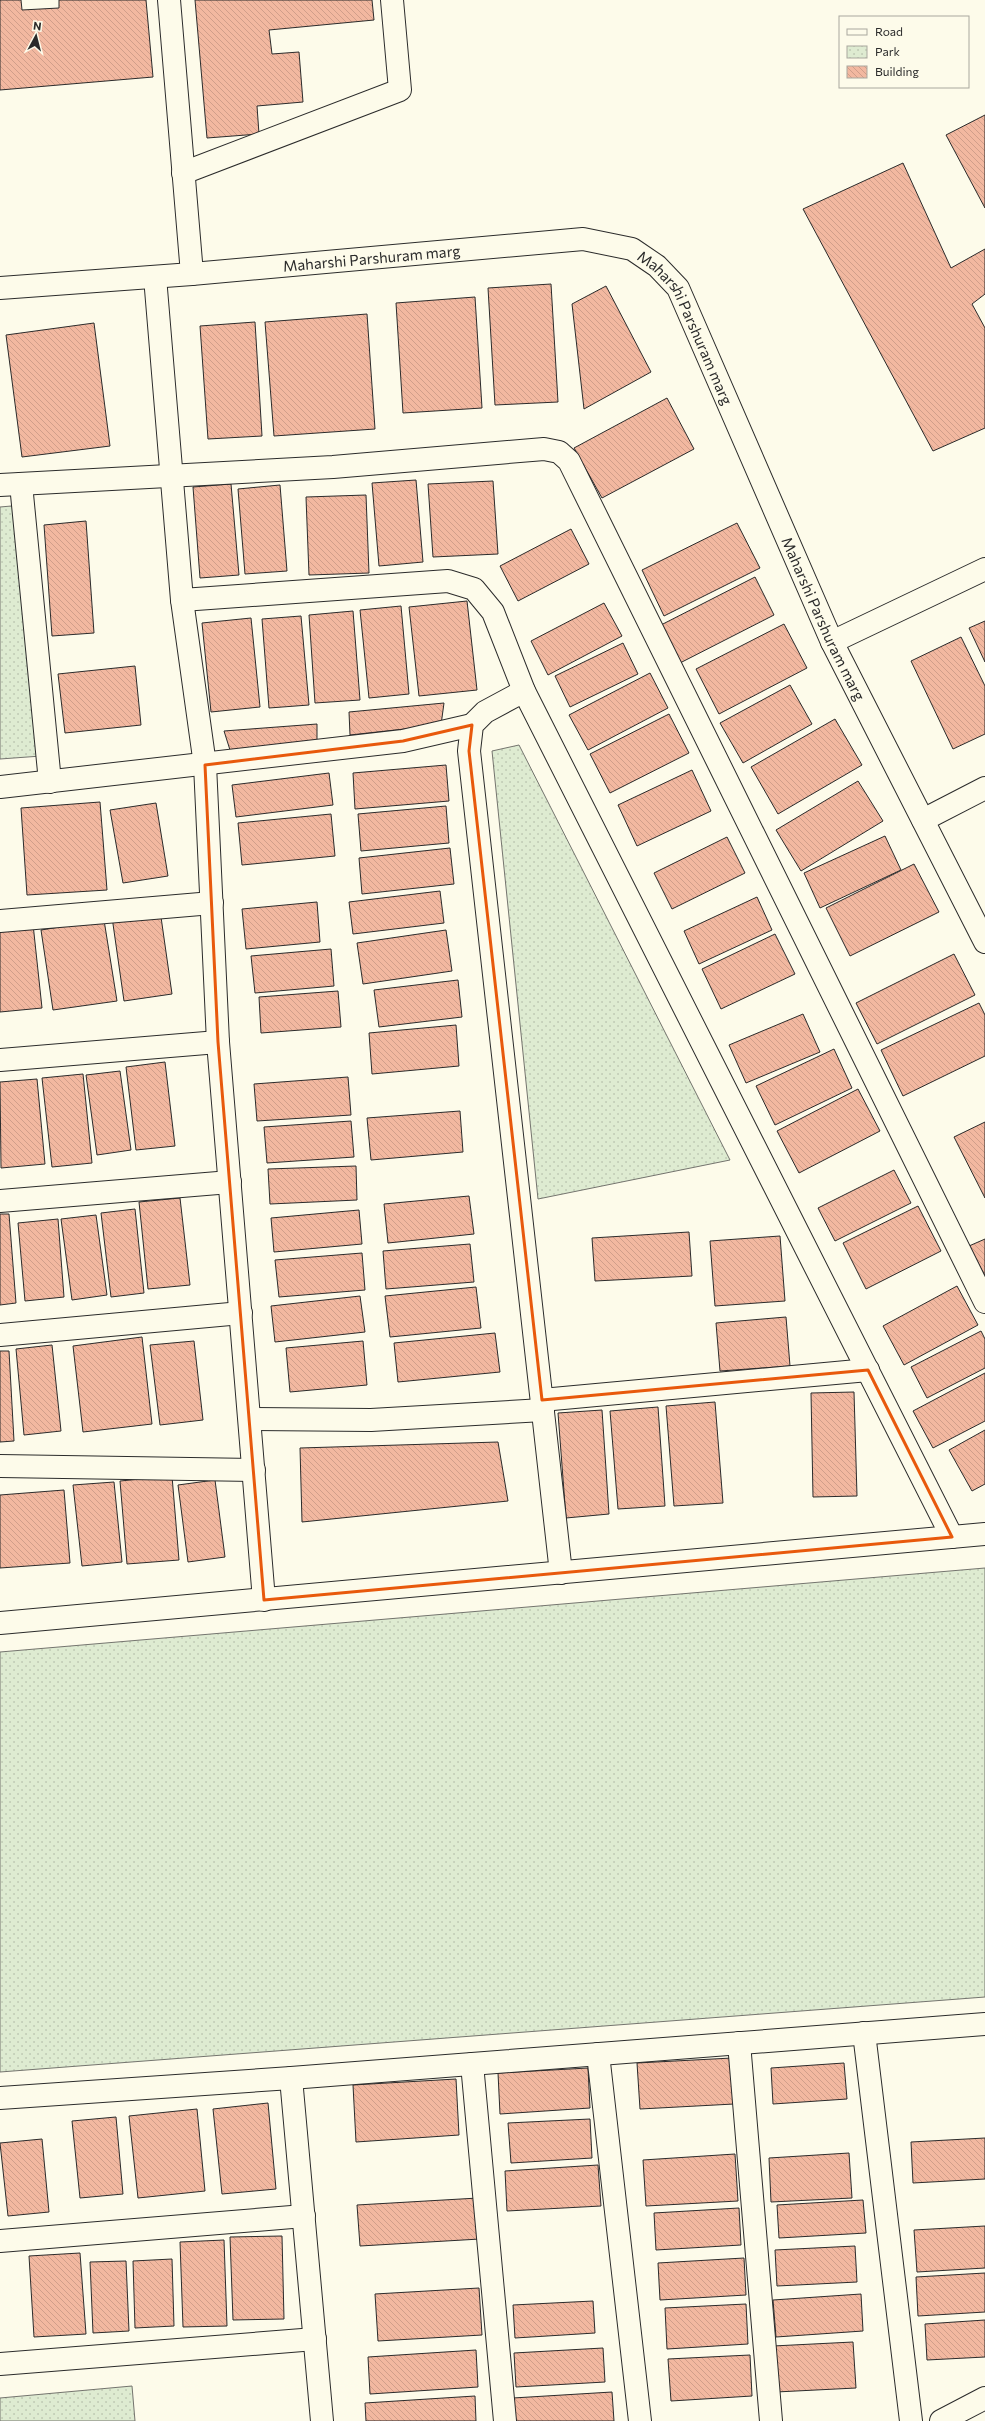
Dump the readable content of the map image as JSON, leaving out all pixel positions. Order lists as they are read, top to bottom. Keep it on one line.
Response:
{"streets":{"street":["Maharshi Parshuram marg"]},"legend":["Road","Park","Building"],"north":"top"}
